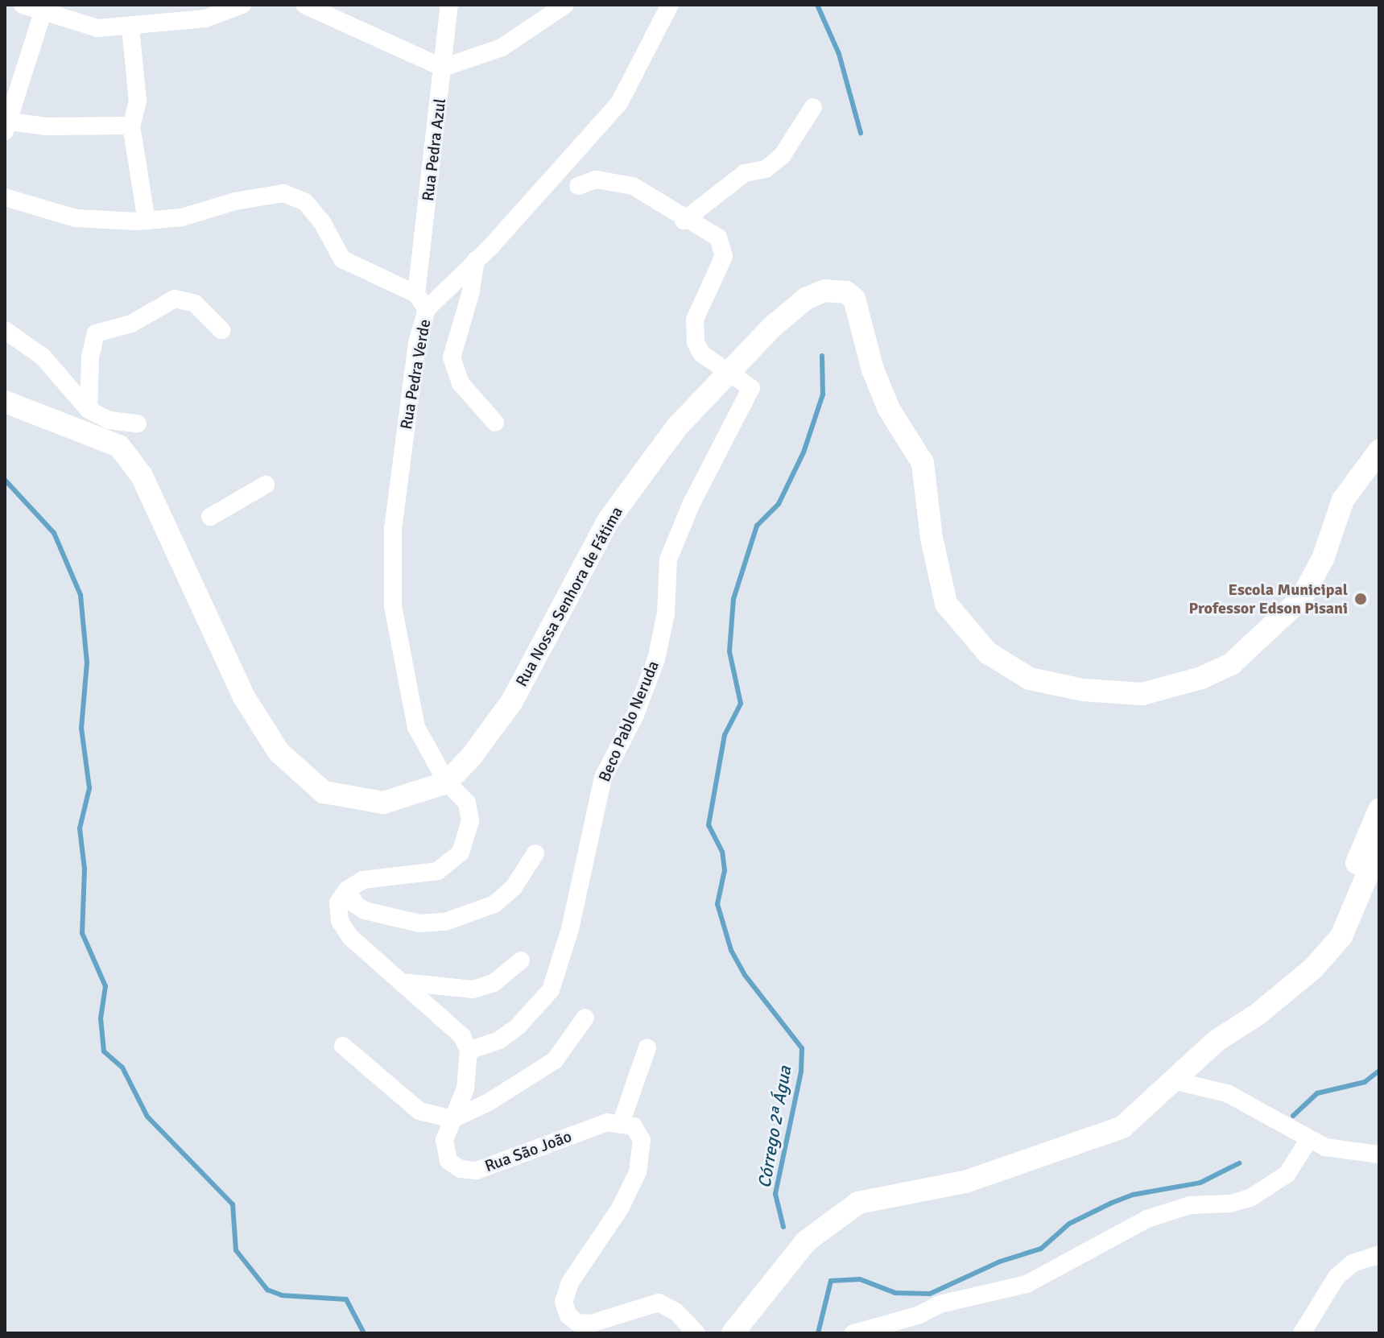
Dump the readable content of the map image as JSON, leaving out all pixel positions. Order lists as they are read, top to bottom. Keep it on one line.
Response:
{"streets":{"street":["Rua Pedra Azul","Rua Pedra Verde","Rua Nossa Senhora de Fátima","Beco Pablo Neruda","Rua São João"]},"crossings":[["Rua Pedra Verde","Rua Nossa Senhora de Fátima"],["Rua Nossa Senhora de Fátima","Beco Pablo Neruda"],["Beco Pablo Neruda","Rua São João"]],"water":["Córrego 2ª Água"],"places":["Escola Municipal Professor Edson Pisani"]}
